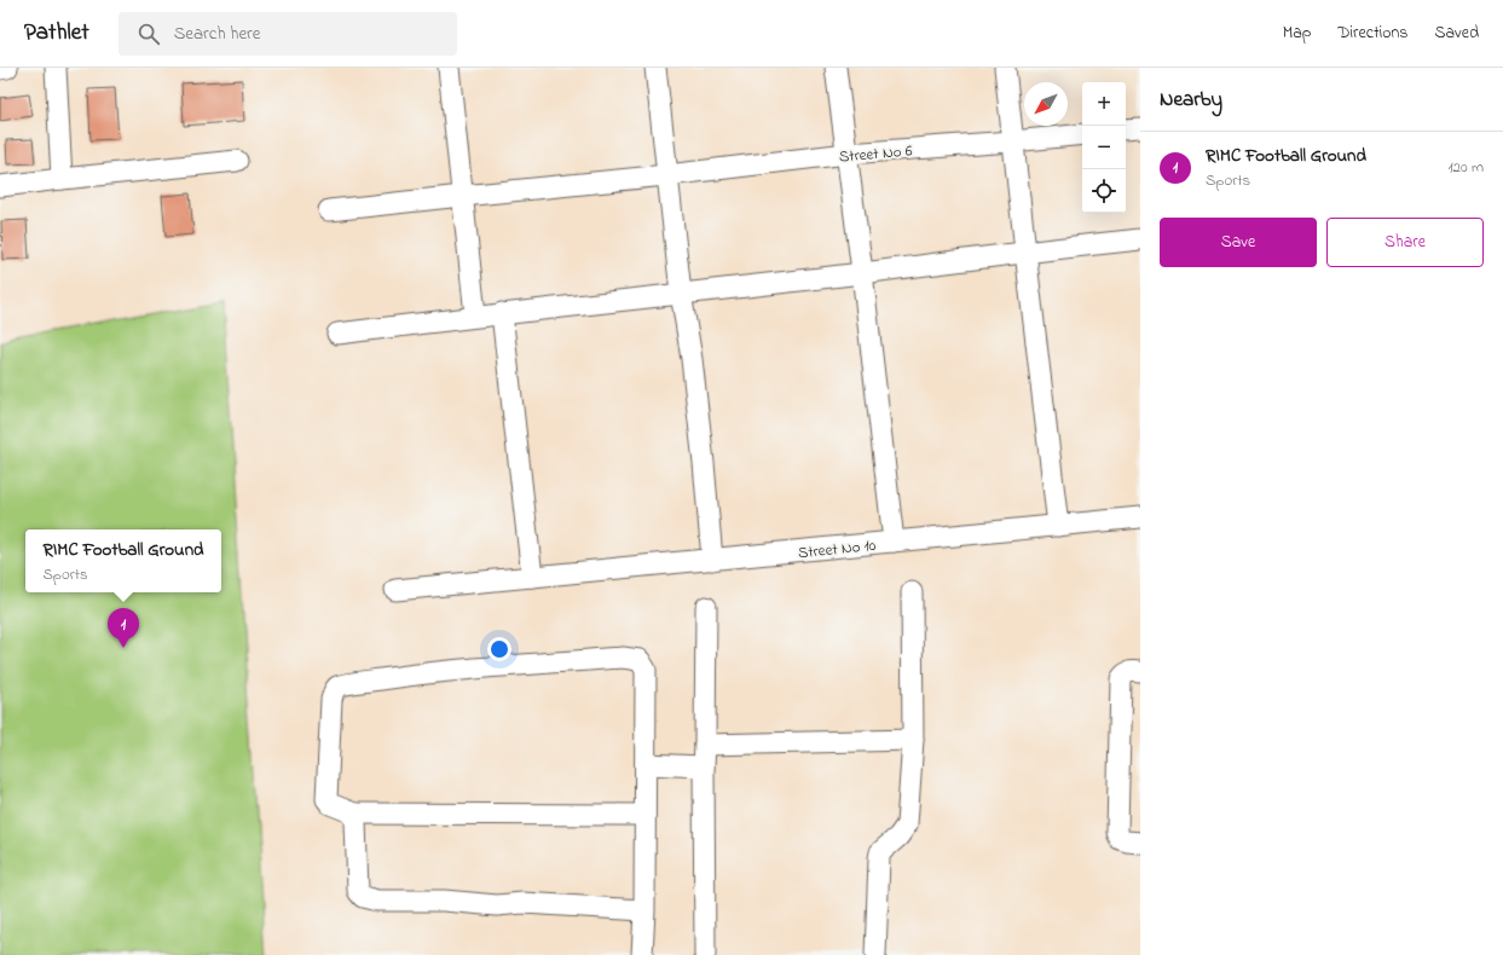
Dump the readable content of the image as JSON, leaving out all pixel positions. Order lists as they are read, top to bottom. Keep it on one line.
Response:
{"streets":{"street":["Street No 6","Street No 10"]},"north":"bottom left","page":{"header":"Pathlet","search":"Search here","nav":["Map","Directions","Saved"],"heading":"Nearby","map_buttons":["+","−"],"list":[{"mark":"1","name":"RIMC Football Ground","note":"Sports","value":"120 m"}],"buttons":["Save","Share"],"popup":["RIMC Football Ground","Sports"],"pins":"1"}}
